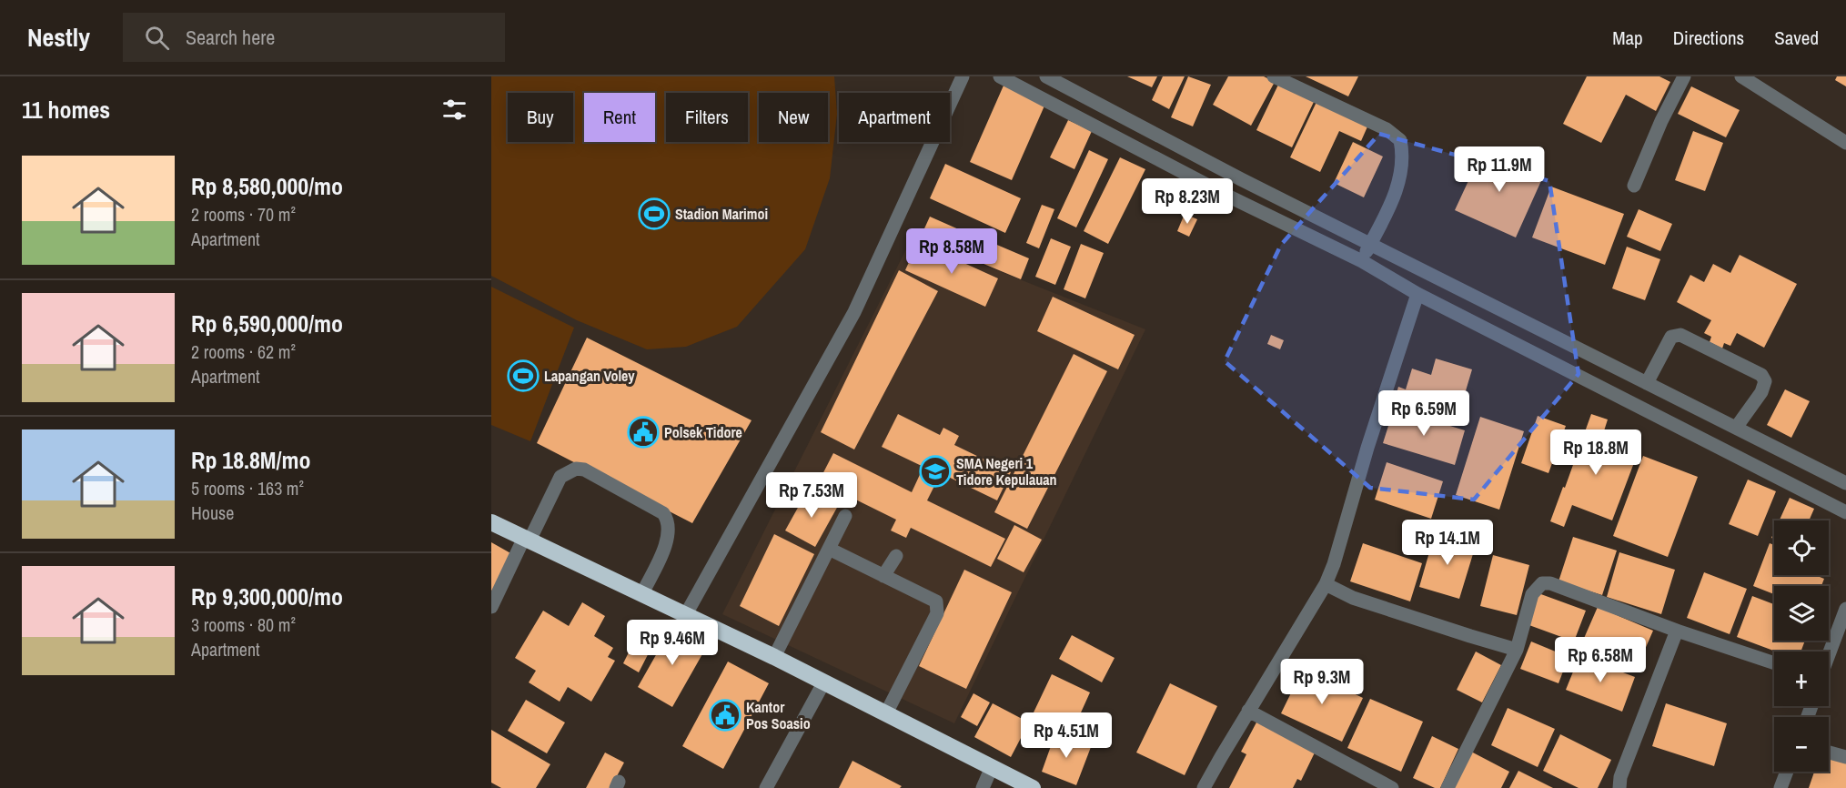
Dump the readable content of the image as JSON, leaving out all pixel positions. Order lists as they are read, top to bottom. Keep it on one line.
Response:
{"places":{"sports":["Stadion Marimoi","Lapangan Voley"],"public building":["Polsek Tidore","Kantor Pos Soasio"],"school or university":["SMA Negeri 1 Tidore Kepulauan"]},"page":{"header":"Nestly","search":"Search here","nav":["Map","Directions","Saved"],"heading":"11 homes","chip":["Buy","Rent","Filters","New","Apartment"],"list":[{"name":"Rp 8,580,000/mo","note":"2 rooms · 70 m² · Apartment"},{"name":"Rp 6,590,000/mo","note":"2 rooms · 62 m² · Apartment"},{"name":"Rp 18.8M/mo","note":"5 rooms · 163 m² · House"},{"name":"Rp 9,300,000/mo","note":"3 rooms · 80 m² · Apartment"}],"price":["Rp 11.9M","Rp 8.23M","Rp 8.58M","Rp 6.59M","Rp 18.8M","Rp 7.53M","Rp 14.1M","Rp 9.46M","Rp 6.58M","Rp 9.3M","Rp 4.51M"],"map_buttons":["+","−"]}}
